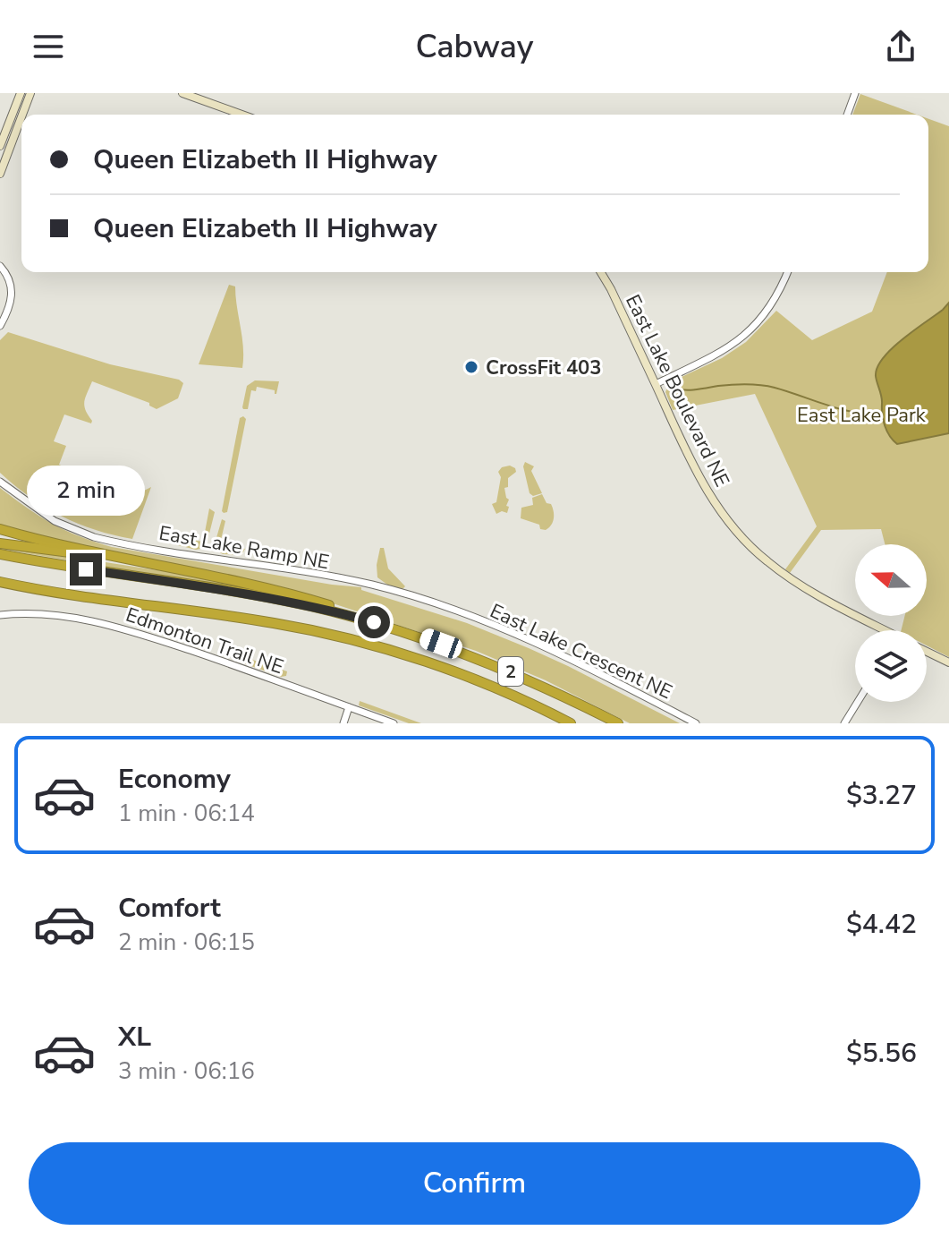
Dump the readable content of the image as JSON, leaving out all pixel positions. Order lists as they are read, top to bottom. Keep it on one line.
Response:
{"streets":{"highway":["2"],"main road":["East Lake Boulevard NE"],"street":["East Lake Ramp NE","Edmonton Trail NE","East Lake Crescent NE"]},"crossings":[["East Lake Ramp NE","East Lake Crescent NE"]],"parks":["East Lake Park"],"places":["CrossFit 403"],"north":"left","page":{"header":"Cabway","banner":["Queen Elizabeth II Highway","Queen Elizabeth II Highway"],"bubble":"2 min","list":[{"name":"Economy","note":"1 min · 06:14","value":"$3.27"},{"name":"Comfort","note":"2 min · 06:15","value":"$4.42"},{"name":"XL","note":"3 min · 06:16","value":"$5.56"}],"buttons":"Confirm"}}
